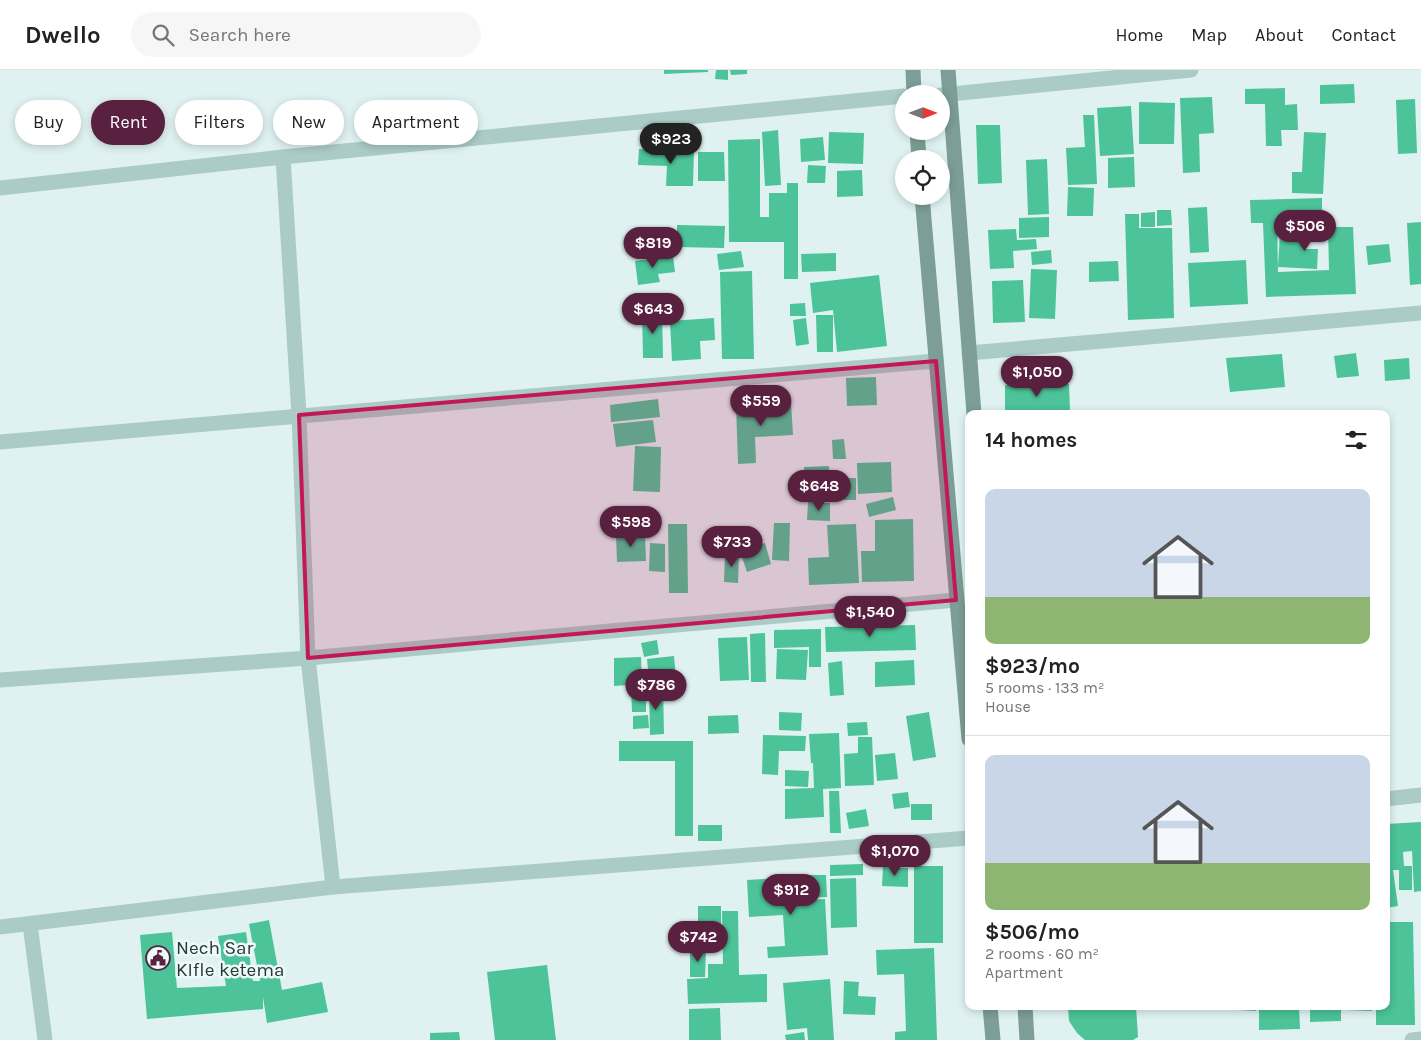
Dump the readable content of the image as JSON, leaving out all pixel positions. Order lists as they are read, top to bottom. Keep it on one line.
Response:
{"places":{"public building":["Nech Sar KIfle ketema"]},"north":"right","page":{"header":"Dwello","search":"Search here","nav":["Home","Map","About","Contact"],"chip":["Buy","Rent","Filters","New","Apartment"],"price":["$923","$506","$819","$643","$1,050","$559","$648","$598","$733","$1,540","$786","$1,070","$912","$742"],"heading":"14 homes","list":[{"name":"$923/mo","note":"5 rooms · 133 m² · House"},{"name":"$506/mo","note":"2 rooms · 60 m² · Apartment"}]}}
